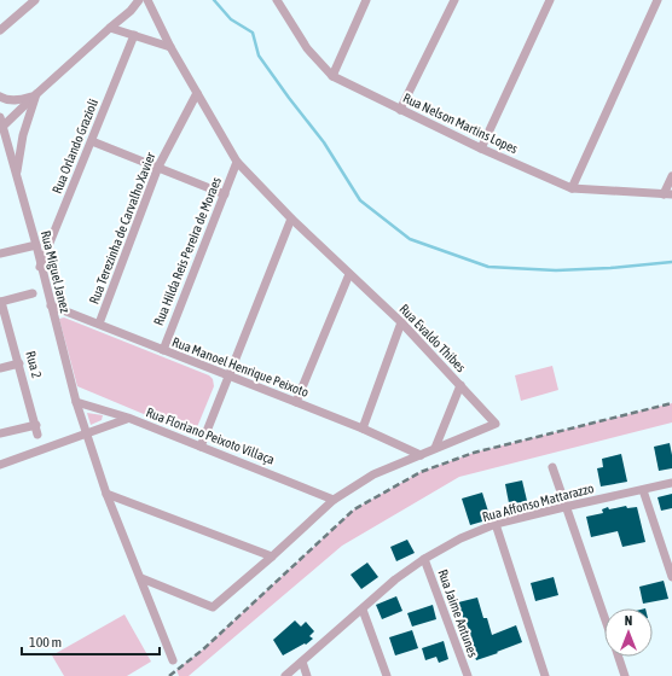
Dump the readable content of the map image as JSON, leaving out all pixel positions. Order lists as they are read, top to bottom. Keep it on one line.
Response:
{"streets":{"street":["Rua Nelson Martins Lopes","Rua Orlando Grazioli","Rua Terezinha de Carvalho Xavier","Rua Hilda Reis Pereira de Moraes","Rua Miguel Janez","Rua Evaldo Thibes","Rua 2","Rua Manoel Henrique Peixoto","Rua Floriano Peixoto Villaça","Rua Affonso Mattarazzo","Rua Jaime Antunes"]},"crossings":[["Rua Orlando Grazioli","Rua Miguel Janez"],["Rua Terezinha de Carvalho Xavier","Rua Evaldo Thibes"],["Rua Terezinha de Carvalho Xavier","Rua Manoel Henrique Peixoto"],["Rua Hilda Reis Pereira de Moraes","Rua Evaldo Thibes"],["Rua Hilda Reis Pereira de Moraes","Rua Manoel Henrique Peixoto"],["Rua Miguel Janez","Rua Evaldo Thibes"],["Rua Miguel Janez","Rua Manoel Henrique Peixoto"],["Rua Miguel Janez","Rua Floriano Peixoto Villaça"],["Rua Evaldo Thibes","Rua Manoel Henrique Peixoto"],["Rua Evaldo Thibes","Rua Floriano Peixoto Villaça"],["Rua Affonso Mattarazzo","Rua Jaime Antunes"]],"scale_bar":"100 m","north":"top"}
